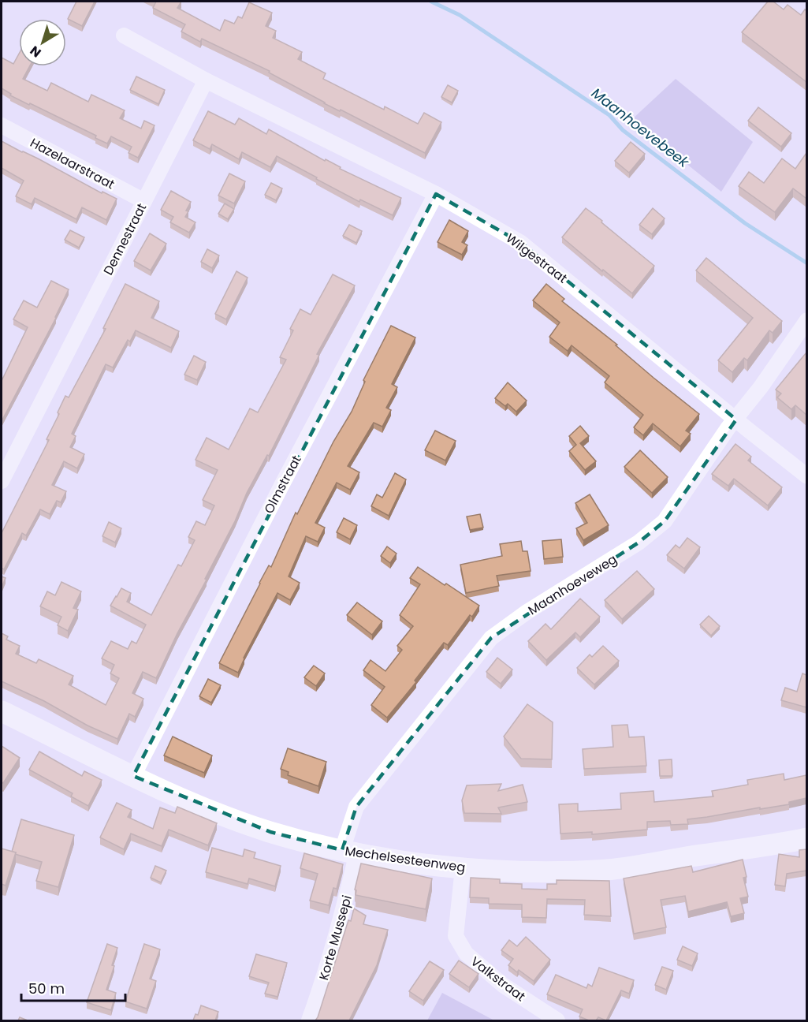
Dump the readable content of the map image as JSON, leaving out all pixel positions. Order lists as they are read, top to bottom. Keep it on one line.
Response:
{"streets":{"main road":["Mechelsesteenweg"],"street":["Hazelaarstraat","Dennestraat","Wilgestraat","Olmstraat","Maanhoeveweg","Korte Mussepi","Valkstraat"]},"crossings":[["Hazelaarstraat","Dennestraat"],["Dennestraat","Wilgestraat"],["Wilgestraat","Olmstraat"],["Wilgestraat","Maanhoeveweg"],["Olmstraat","Mechelsesteenweg"],["Maanhoeveweg","Mechelsesteenweg"],["Maanhoeveweg","Korte Mussepi"],["Mechelsesteenweg","Korte Mussepi"],["Mechelsesteenweg","Valkstraat"]],"water":["Maanhoevebeek"],"scale_bar":"50 m","north":"bottom left"}
